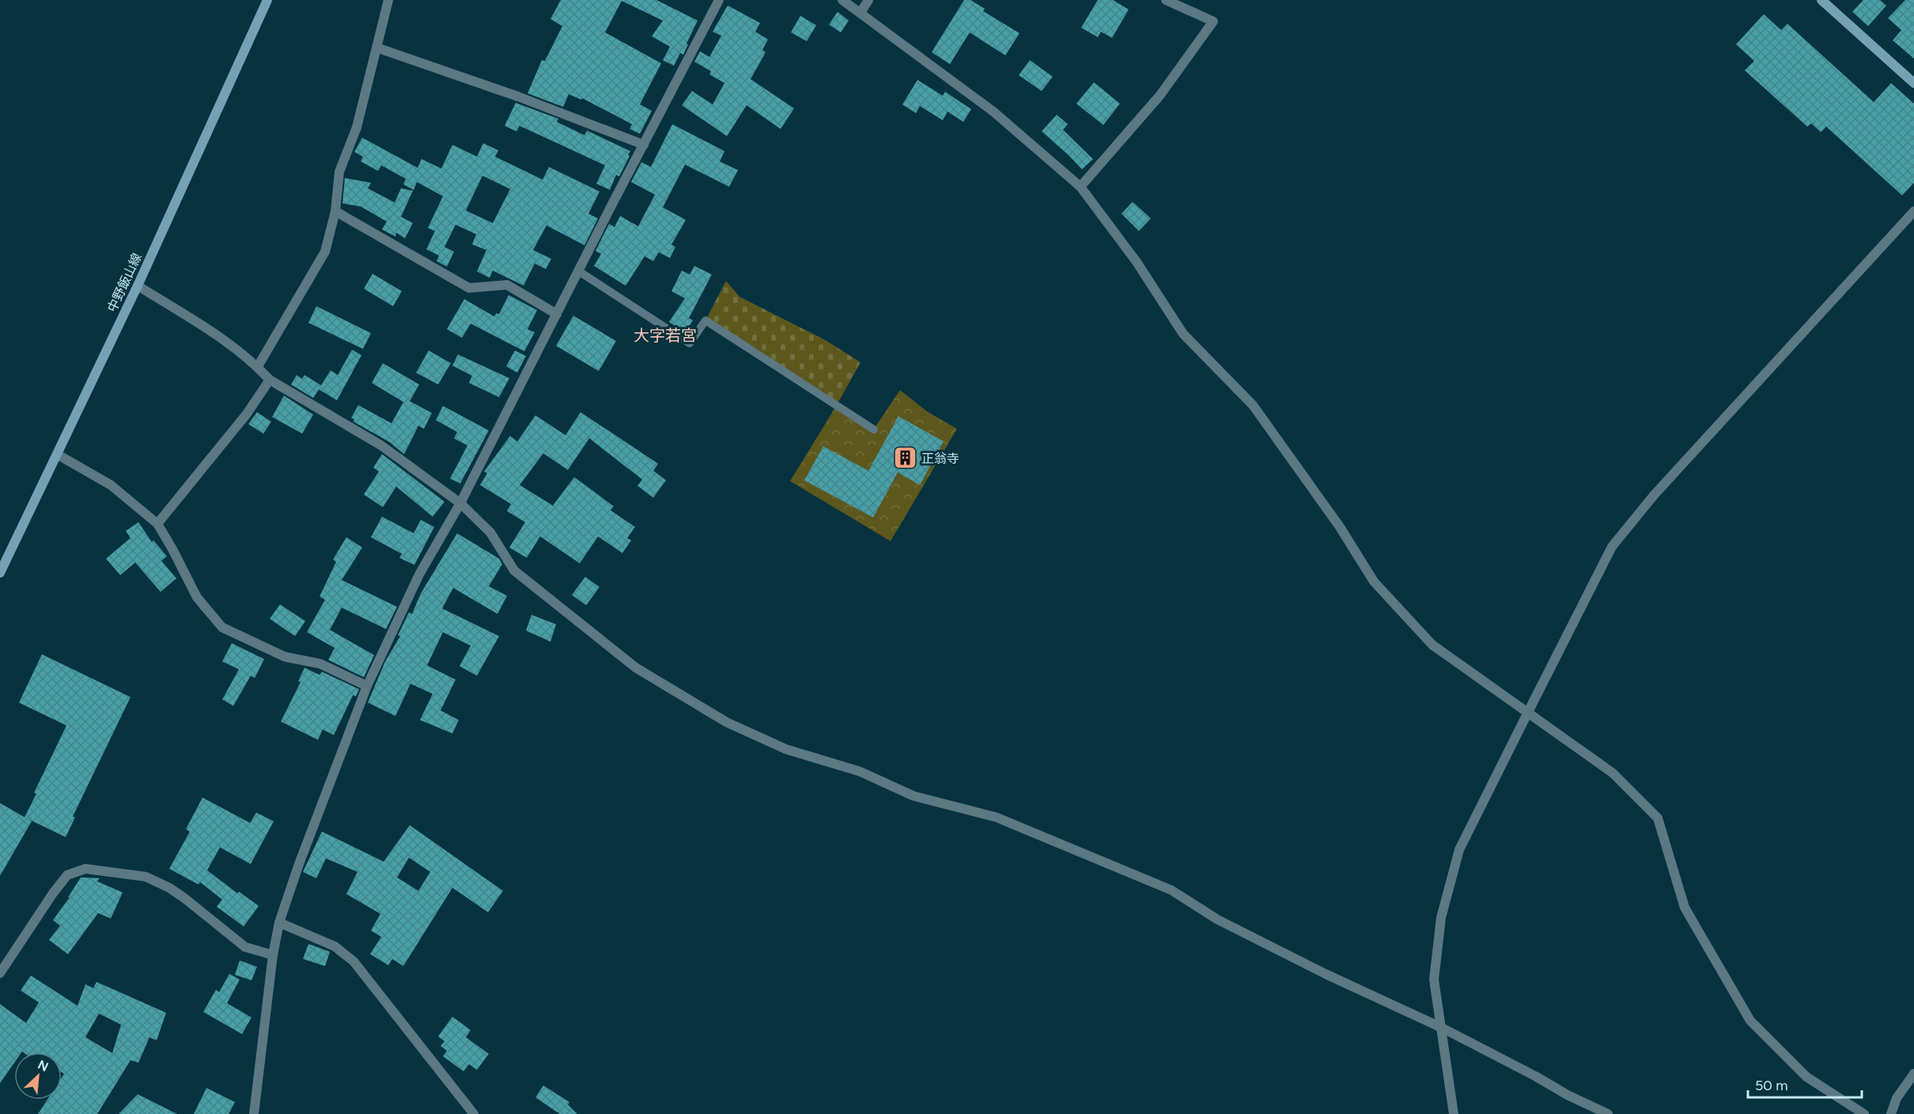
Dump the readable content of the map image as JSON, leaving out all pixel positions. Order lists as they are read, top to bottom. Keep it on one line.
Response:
{"streets":{"main road":["中野飯山線"]},"districts":["大字若宮"],"places":{"building":["正翁寺"]},"scale_bar":"50 m","north":"top right"}
